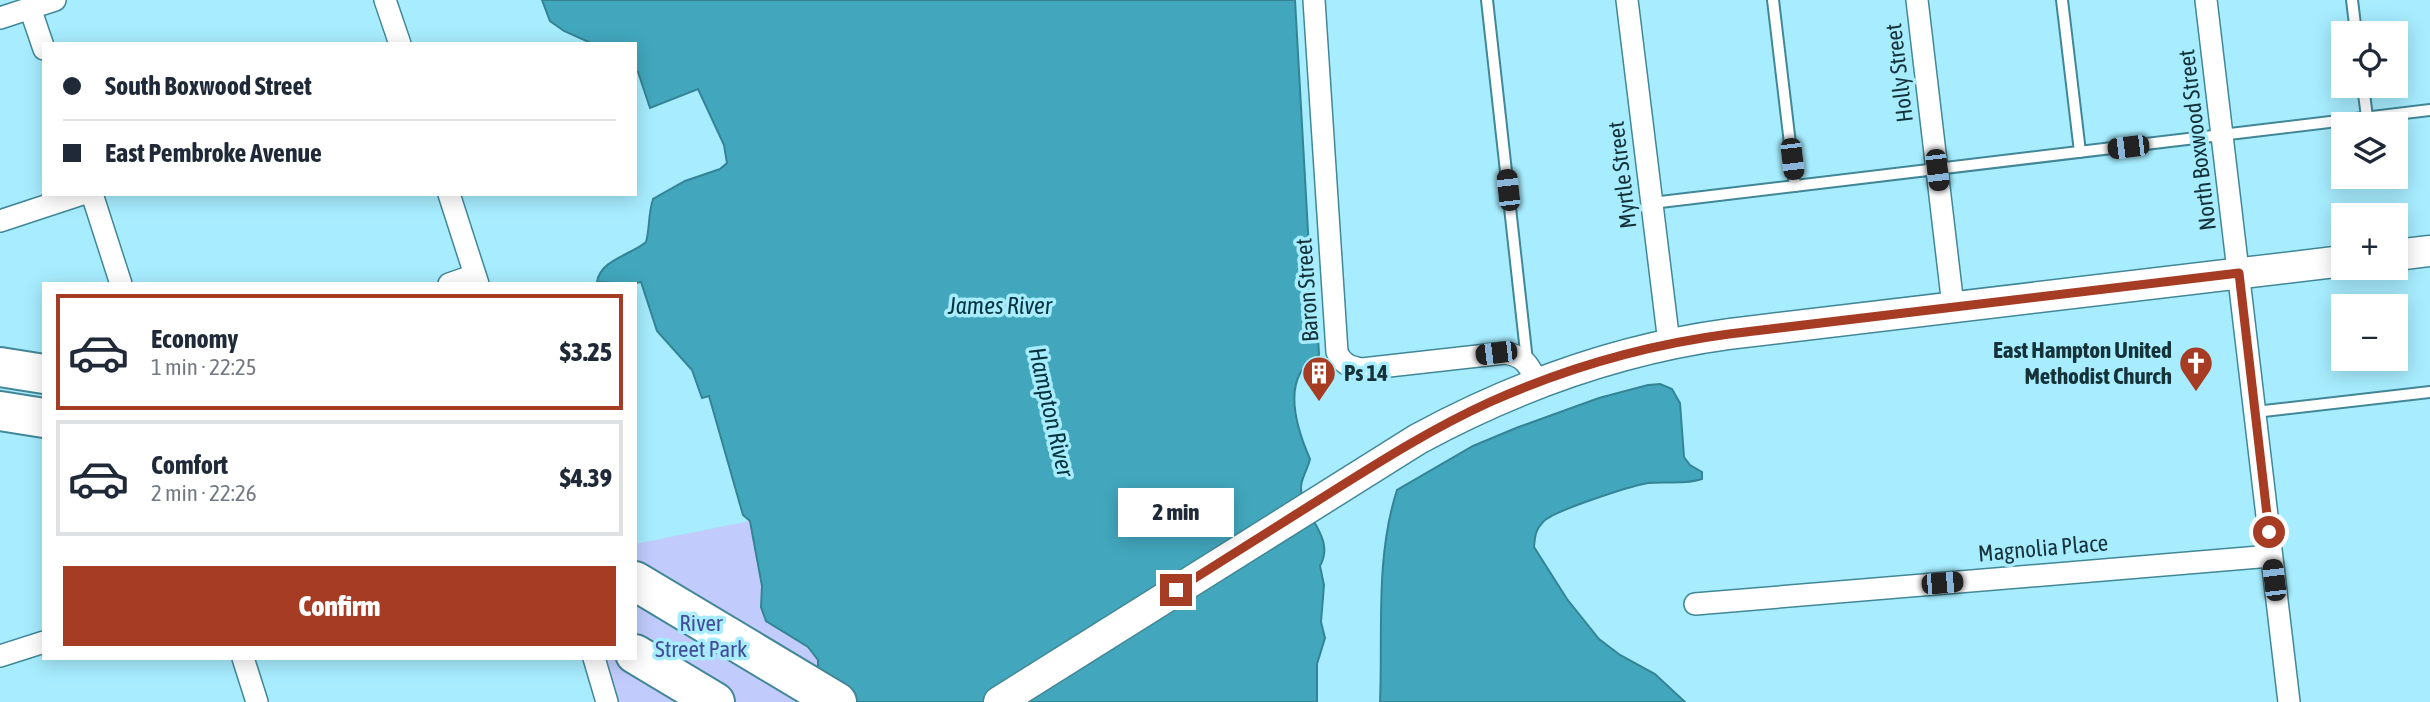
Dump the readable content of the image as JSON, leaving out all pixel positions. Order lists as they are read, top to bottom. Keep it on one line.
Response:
{"streets":{"street":["Holly Street","North Boxwood Street","Myrtle Street","Baron Street","Magnolia Place"]},"crossings":[["North Boxwood Street","Magnolia Place"]],"water":["James River","Hampton River"],"parks":["River Street Park"],"places":{"church":["East Hampton United Methodist Church"],"building":["Ps 14"]},"page":{"map_buttons":["+","−"],"banner":["South Boxwood Street","East Pembroke Avenue"],"list":[{"name":"Economy","note":"1 min · 22:25","value":"$3.25"},{"name":"Comfort","note":"2 min · 22:26","value":"$4.39"}],"bubble":"2 min","buttons":"Confirm"}}
